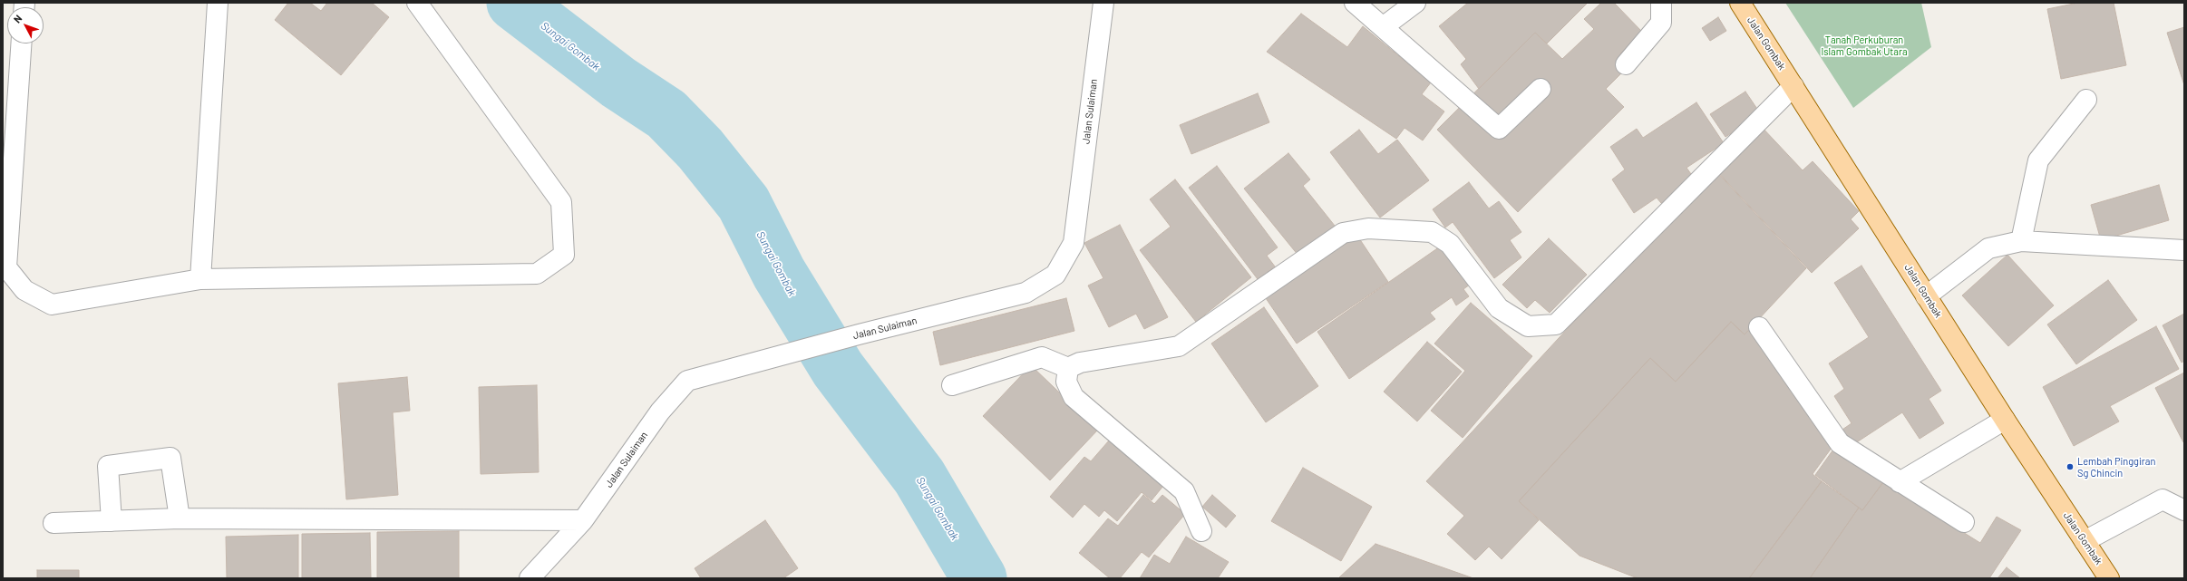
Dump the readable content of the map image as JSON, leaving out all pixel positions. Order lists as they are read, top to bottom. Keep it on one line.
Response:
{"streets":{"main road":["Jalan Gombak"],"street":["Jalan Sulaiman"]},"water":["Sungai Gombak"],"parks":["Tanah Perkuburan Islam Gombak Utara"],"places":["Lembah Pinggiran Sg Chincin"],"north":"top left"}
